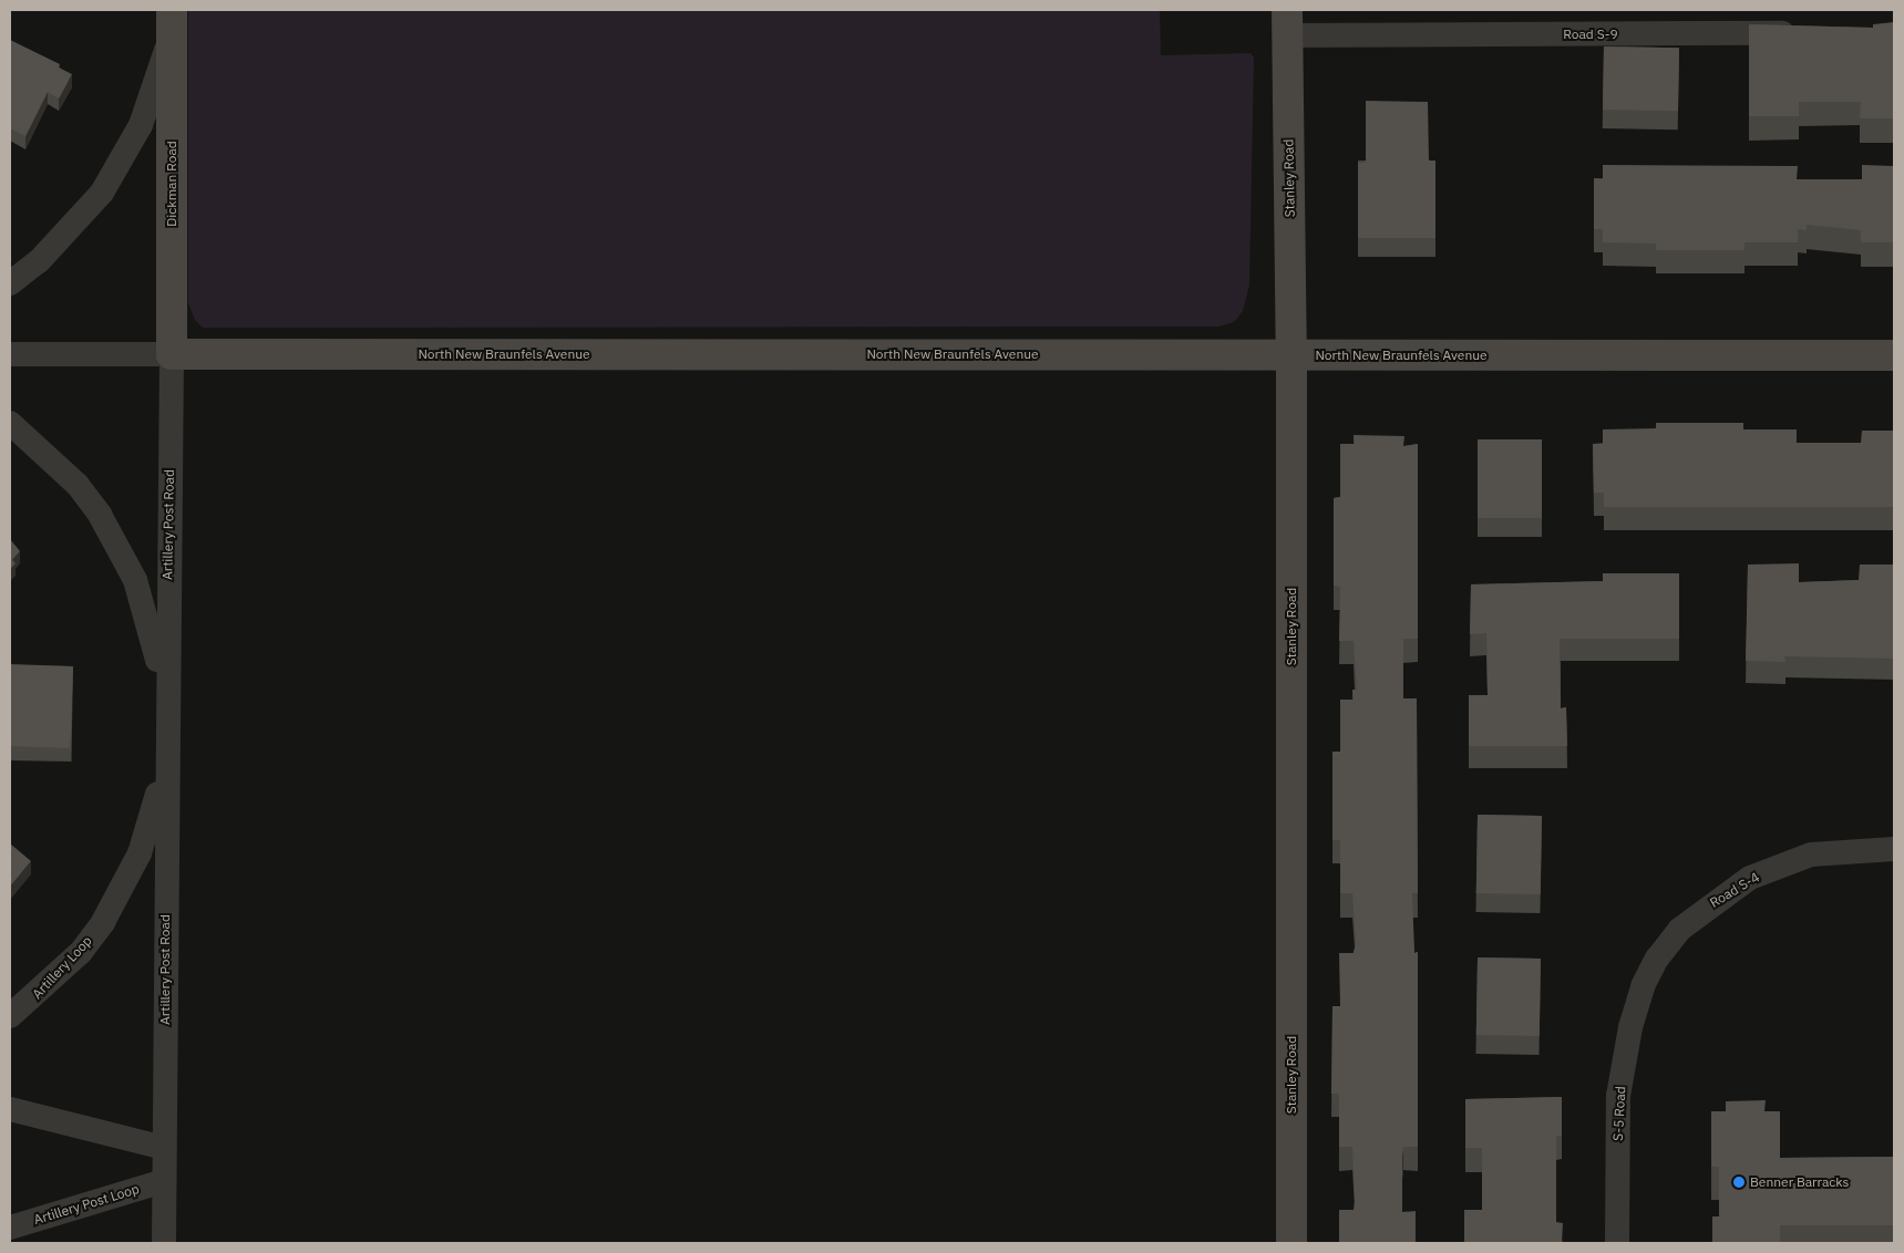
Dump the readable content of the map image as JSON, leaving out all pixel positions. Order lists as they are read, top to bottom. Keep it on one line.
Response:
{"streets":{"street":["Road S-9","Stanley Road","Dickman Road","North New Braunfels Avenue","Artillery Post Road","Road S-4","Artillery Loop","S-5 Road","Artillery Post Loop"]},"crossings":[["Road S-9","Stanley Road"],["Stanley Road","North New Braunfels Avenue"],["Dickman Road","North New Braunfels Avenue"],["Dickman Road","Artillery Post Road"],["North New Braunfels Avenue","Artillery Post Road"],["Artillery Post Road","Artillery Loop"],["Artillery Post Road","Artillery Post Loop"],["Road S-4","S-5 Road"]],"places":["Benner Barracks"]}
